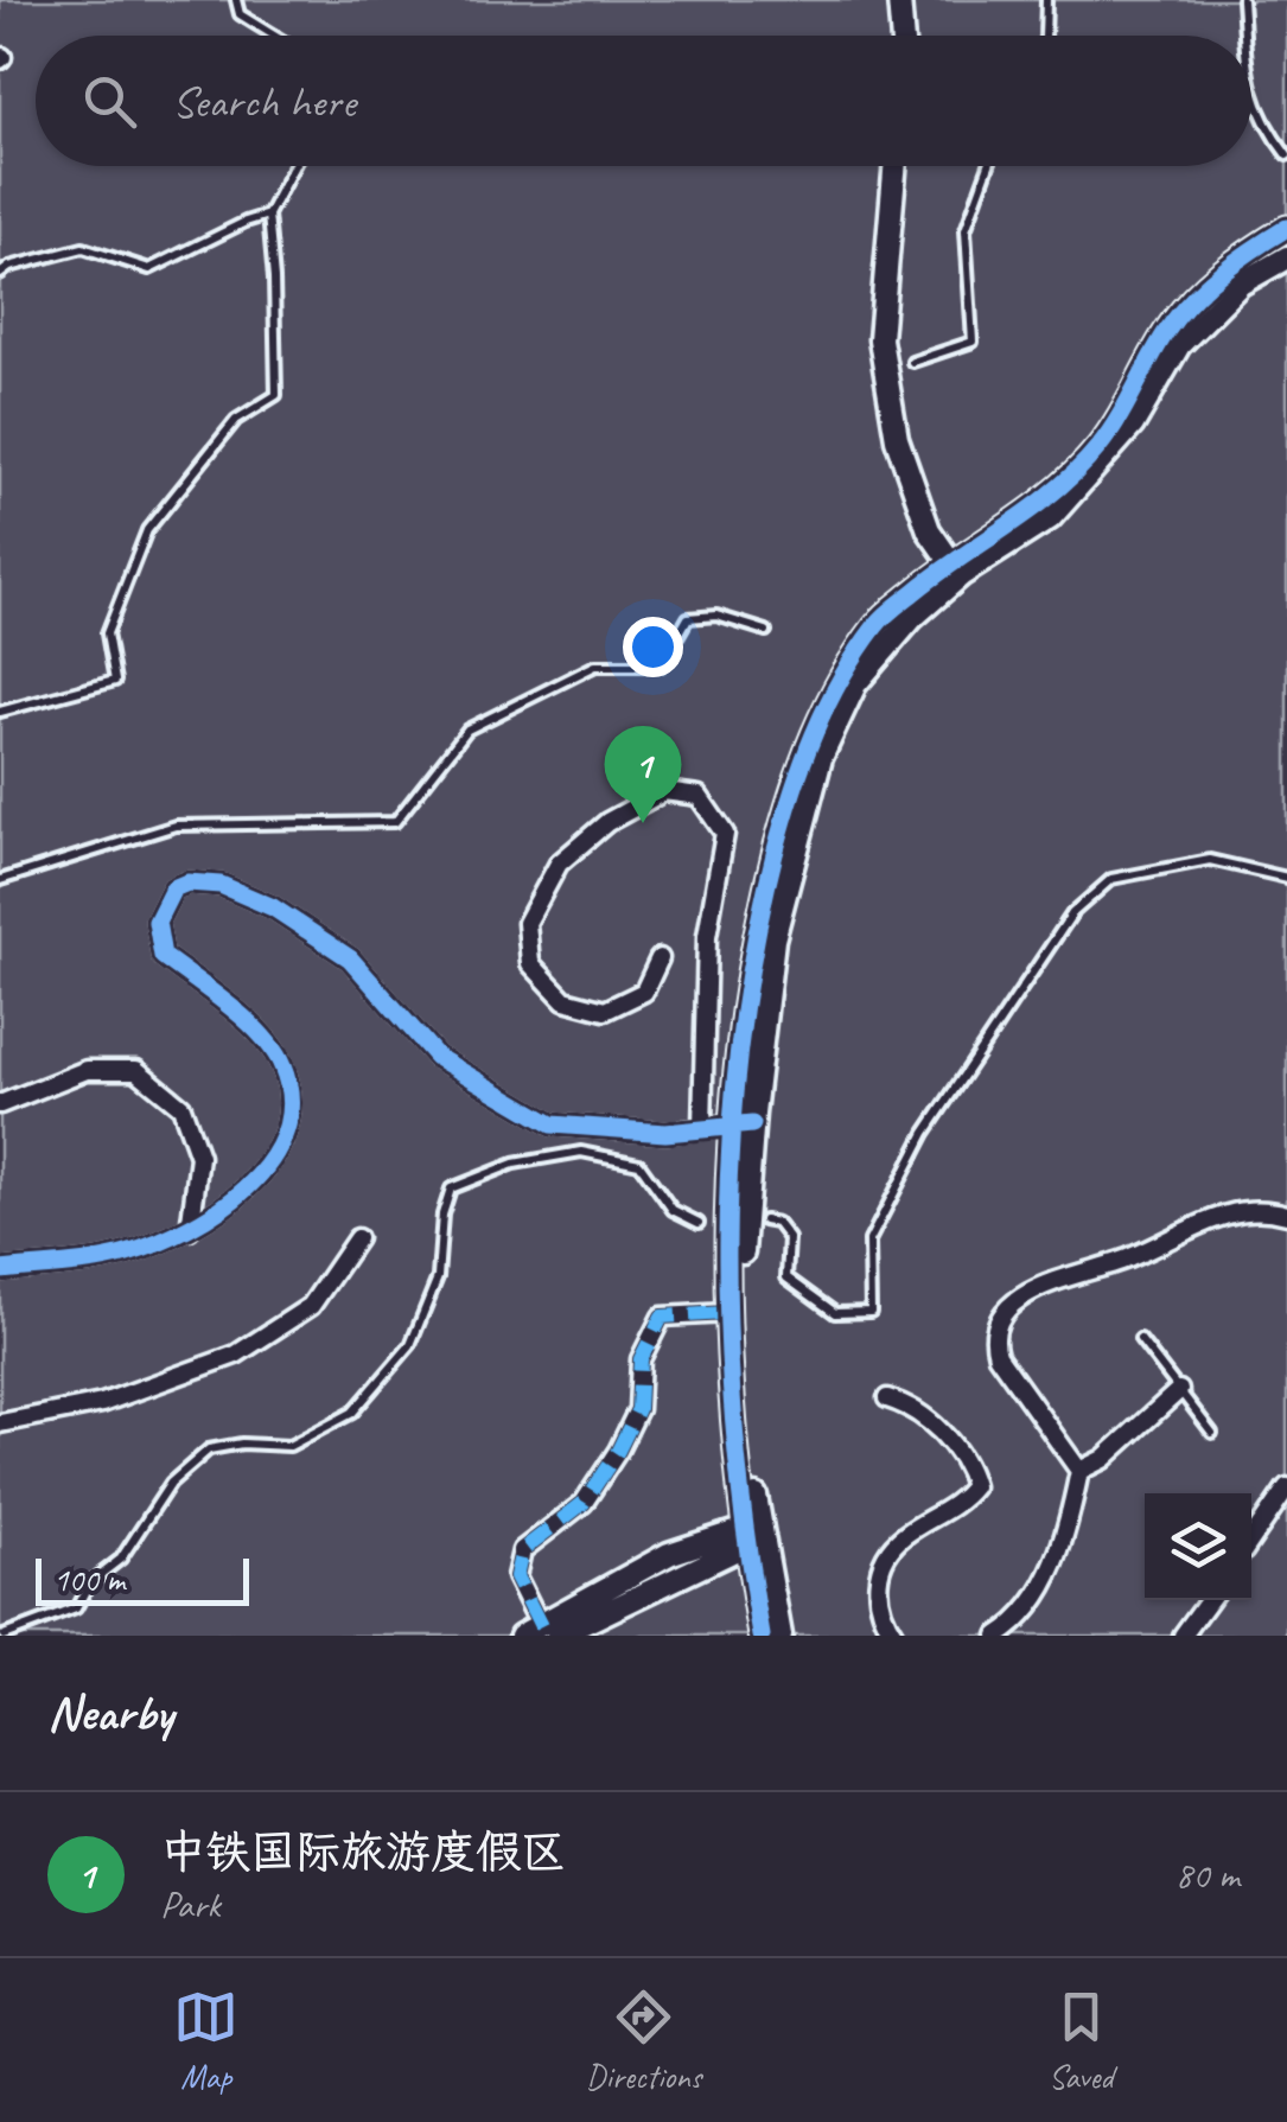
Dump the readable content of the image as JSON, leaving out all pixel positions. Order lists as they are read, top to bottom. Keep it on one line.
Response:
{"scale_bar":"100 m","page":{"search":"Search here","pins":"1","scale":"100 m","heading":"Nearby","list":[{"mark":"1","name":"中铁国际旅游度假区","note":"Park","value":"80 m"}],"nav":["Map","Directions","Saved"]}}
